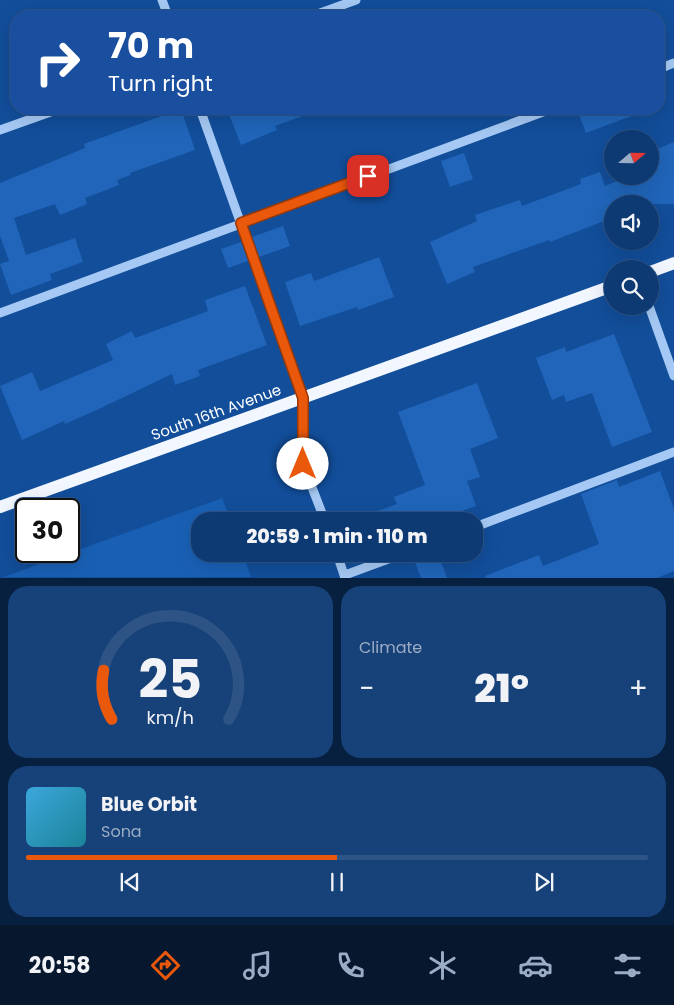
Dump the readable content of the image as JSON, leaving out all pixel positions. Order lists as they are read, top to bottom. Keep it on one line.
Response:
{"streets":{"main road":["South 16th Avenue"]},"north":"right","page":{"turn":["70 m","Turn right"],"limit":"30","trip":"20:59 · 1 min · 110 m","tile":"Climate","heat":["−","21°","+"],"song":["Blue Orbit","Sona"],"tabs":"20:58","gauge":["25","km/h"]}}
